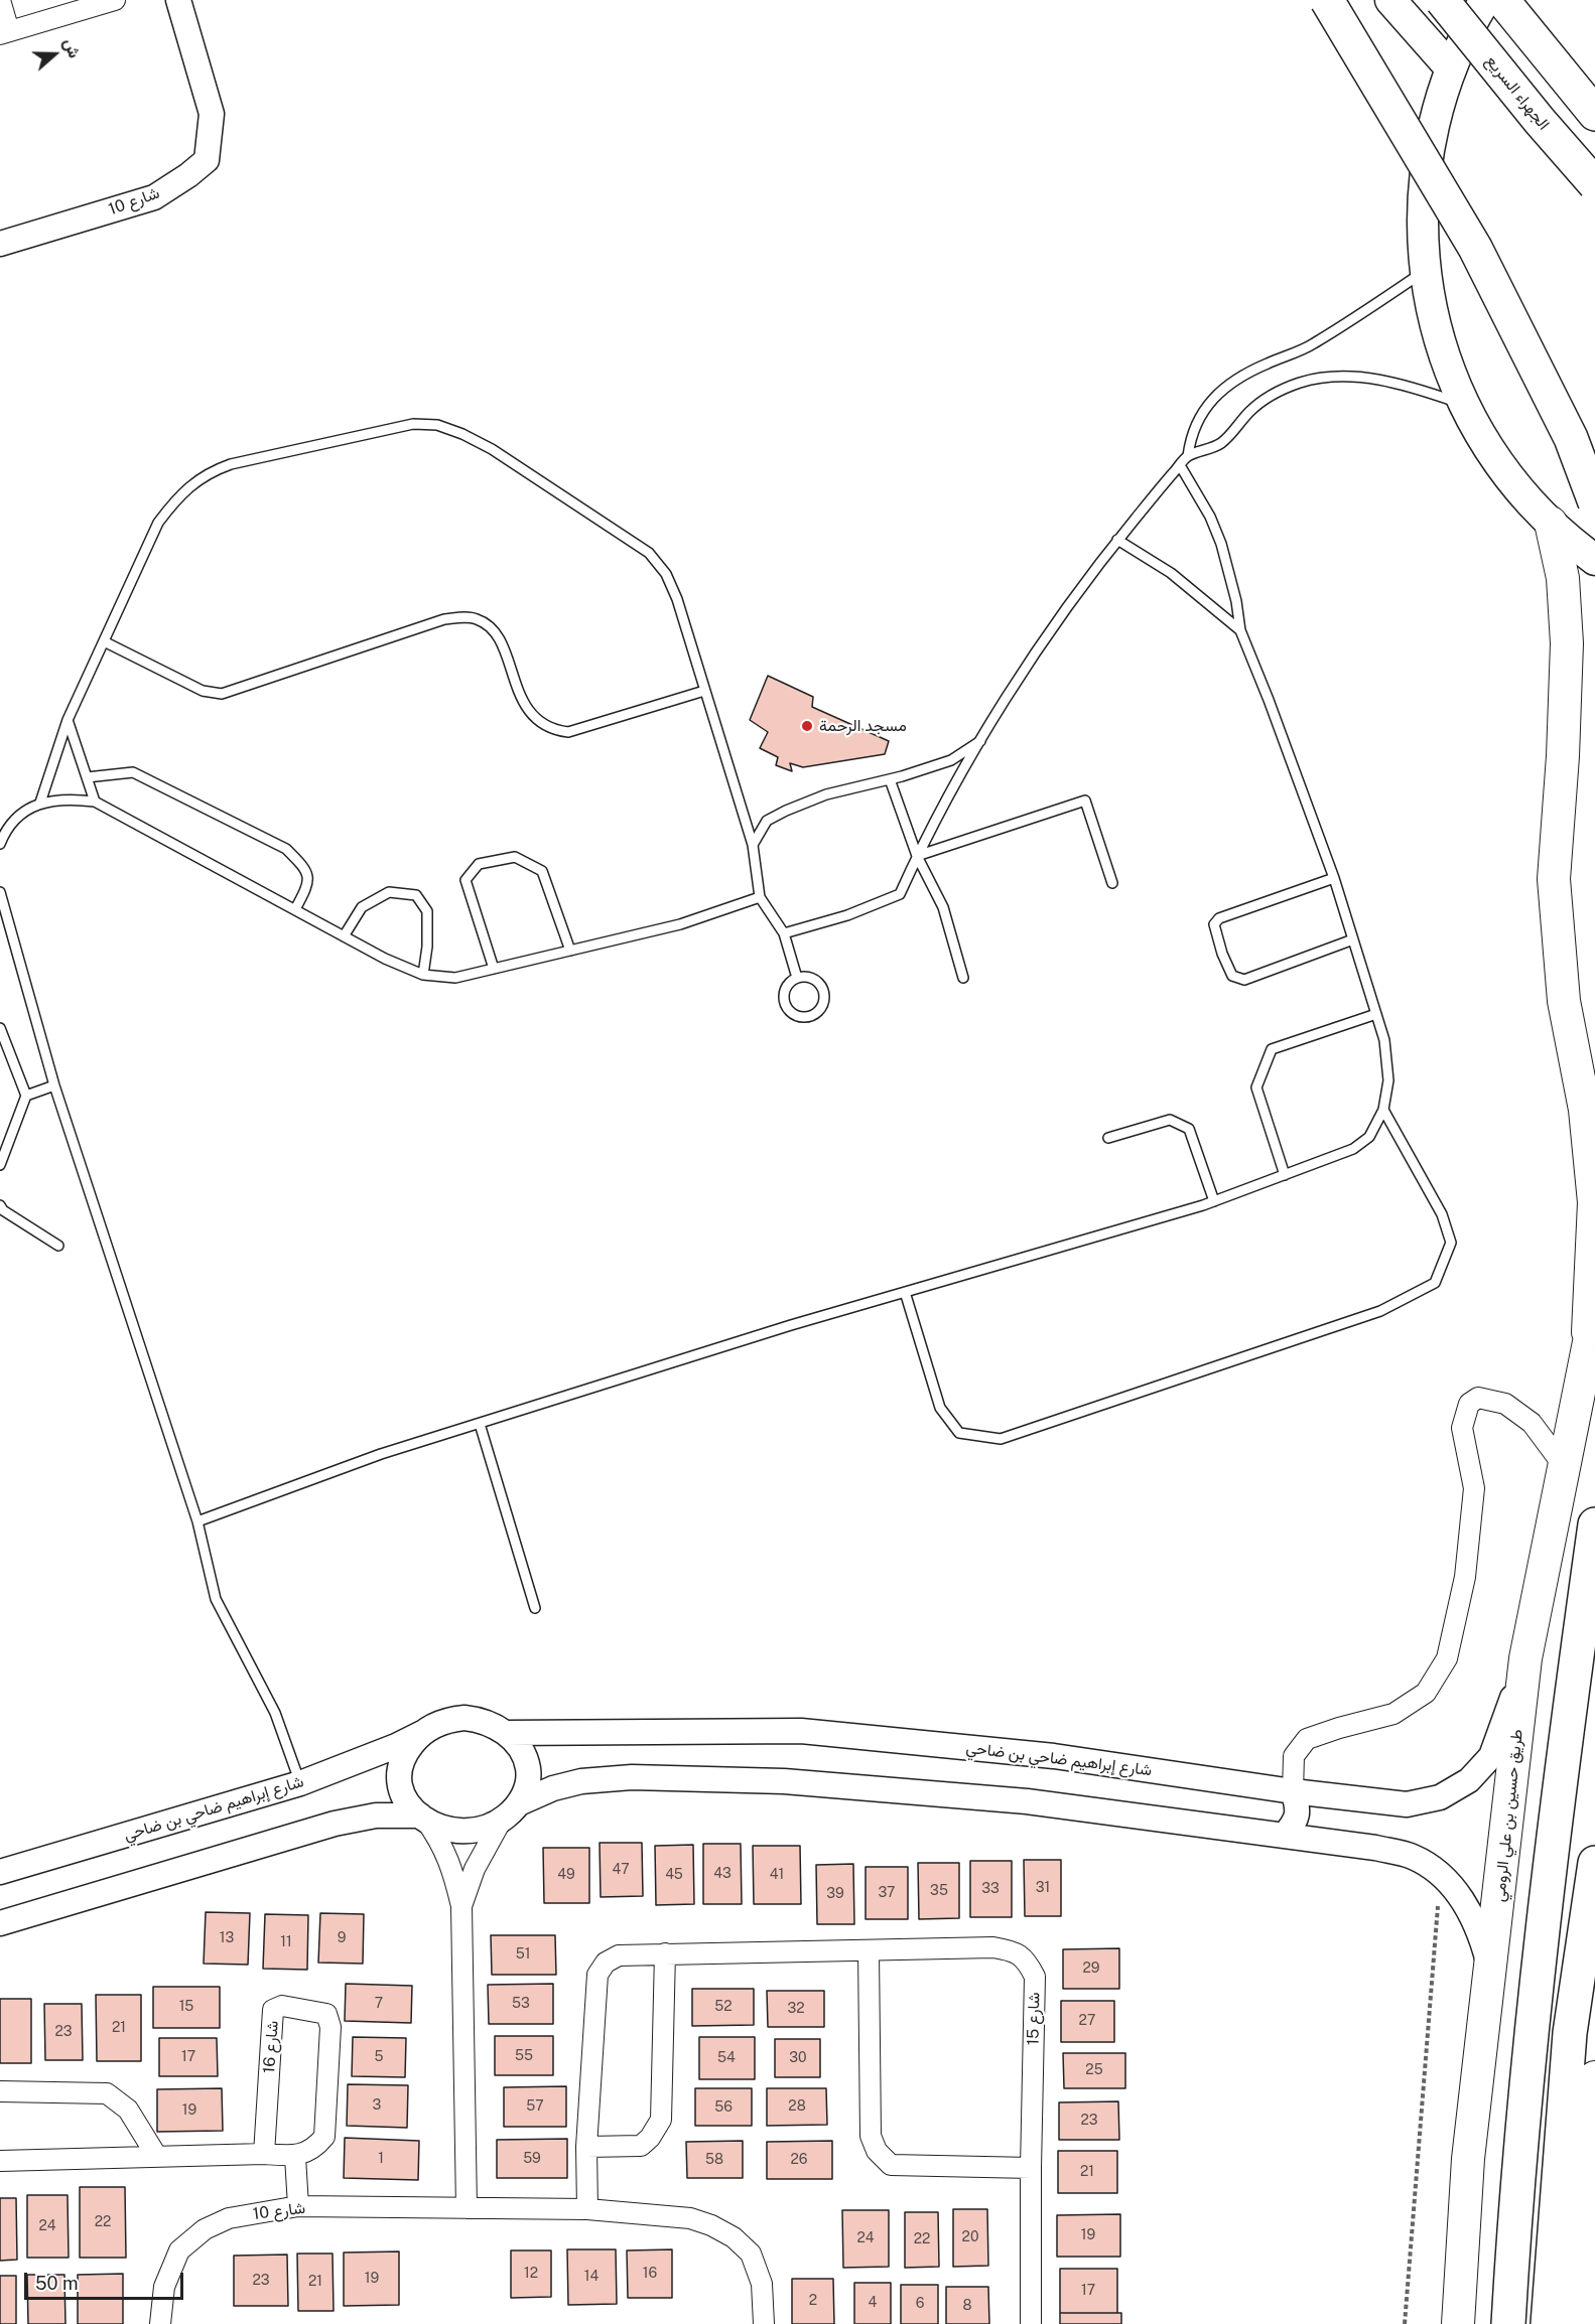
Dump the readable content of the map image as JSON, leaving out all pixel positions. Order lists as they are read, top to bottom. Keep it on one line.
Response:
{"streets":{"highway":["الجهراء السريع","طريق حسين بن علي الرومي"],"street":["شارع 10","شارع إبراهيم ضاحي بن ضاحي","شارع 15","شارع 16"]},"crossings":[["شارع 10","شارع 15"],["شارع إبراهيم ضاحي بن ضاحي","طريق حسين بن علي الرومي"]],"places":["مسجد الرحمة"],"house_numbers":["47","43","49","45","41","31","33","35","37","39","13","9","11","51","29","7","53","15","52","32","27","21","23","55","17","5","54","30","25","3","57","28","56","19","23","1","59","58","26","21","22","24","19","20","24","22","12","16","14","19","23","21","17","2","4","6","8"],"scale_bar":"50 m","north":"right"}
